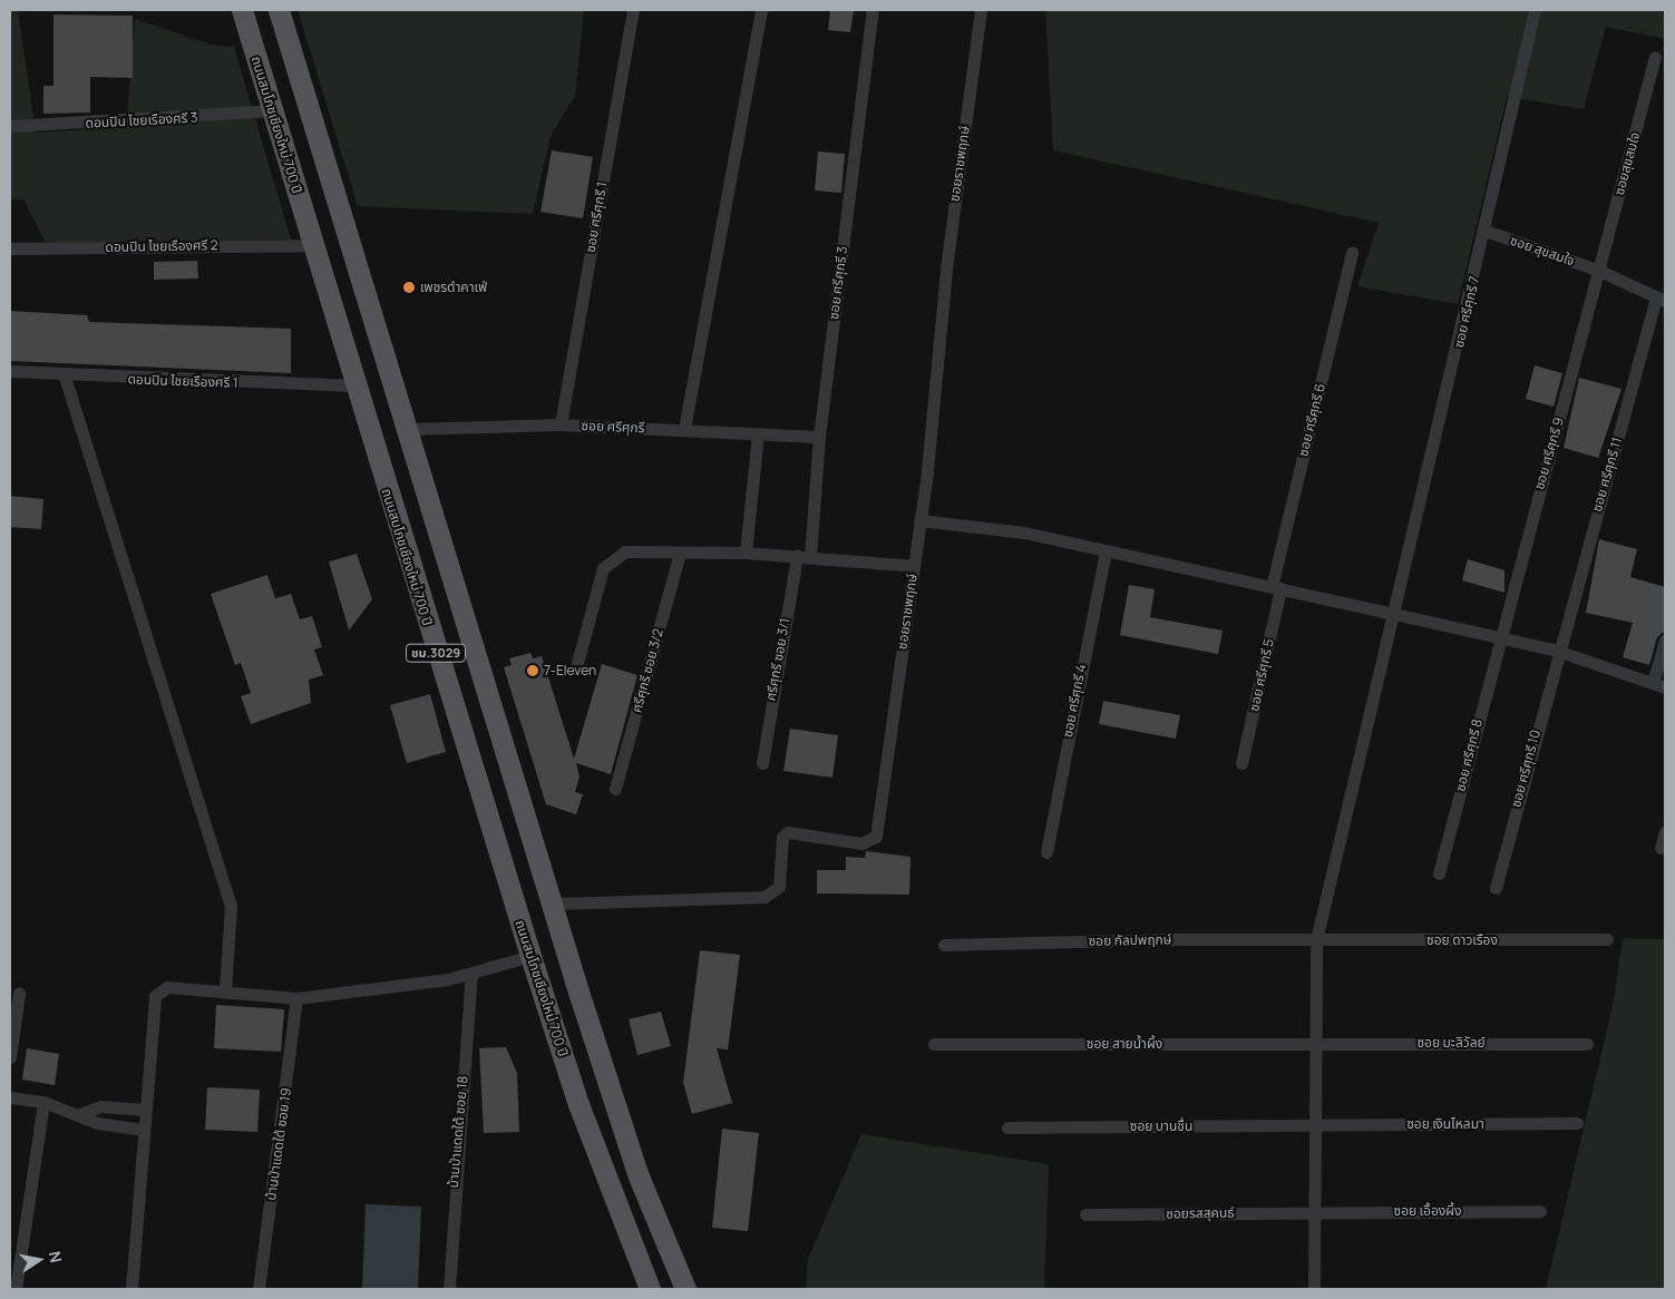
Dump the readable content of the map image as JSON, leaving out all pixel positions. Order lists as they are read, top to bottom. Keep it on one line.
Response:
{"streets":{"main road":["ถนนสมโภชเชียงใหม่ 700 ปี","ชม.3029"],"street":["ดอนปิน ไชยเรืองศรี 3","ซอยราชพฤกษ์","ซอยสุขสมใจ","ซอย ศรีศุกรี 1","ดอนปิน ไชยเรืองศรี 2","ซอย สุขสมใจ","ซอย ศรีศุกรี 3","ซอย ศรีศุกรี 7","ดอนปิน ไชยเรืองศรี 1","ซอย ศรีศุกรี 6","ซอย ศรีศุกรี","ซอย ศรีศุกรี 9","ซอย ศรีศุกรี 11","ศรีศุกรี ซอย 3/1","ศรีศุกรี ซอย 3/2","ซอย ศรีศุกรี 5","ซอย ศรีศุกรี 4","ซอย ศรีศุกรี 8","ซอย ศรีศุกรี 10","ซอย กัลปพฤกษ์","ซอย ดาวเรือง","ซอย มะลิวัลย์","ซอย สายน้ำผึ้ง","ซอย เงินไหลมา","ซอย บานชื่น","บ้านป่าแดดใต้ ซอย 18","บ้านป่าแดดใต้ ซอย 19","ซอย เอื้องผึ้ง","ซอยรสสุคนธ์"]},"crossings":[["ดอนปิน ไชยเรืองศรี 3","ถนนสมโภชเชียงใหม่ 700 ปี"],["ถนนสมโภชเชียงใหม่ 700 ปี","ดอนปิน ไชยเรืองศรี 2"],["ถนนสมโภชเชียงใหม่ 700 ปี","ดอนปิน ไชยเรืองศรี 1"],["ซอยราชพฤกษ์","ชม.3029"],["ซอยสุขสมใจ","ซอย สุขสมใจ"],["ซอยสุขสมใจ","ซอย ศรีศุกรี 9"],["ซอย ศรีศุกรี 1","ซอย ศรีศุกรี"],["ซอย สุขสมใจ","ซอย ศรีศุกรี 7"],["ซอย สุขสมใจ","ซอย ศรีศุกรี 9"],["ซอย สุขสมใจ","ซอย ศรีศุกรี 11"],["ซอย ศรีศุกรี 3","ซอย ศรีศุกรี"],["ซอย ศรีศุกรี 7","ซอย กัลปพฤกษ์"],["ซอย ศรีศุกรี 7","ซอย ดาวเรือง"],["ซอย ศรีศุกรี 7","ซอย มะลิวัลย์"],["ซอย ศรีศุกรี 7","ซอย สายน้ำผึ้ง"],["ซอย ศรีศุกรี 7","ซอย เงินไหลมา"],["ซอย ศรีศุกรี 7","ซอย บานชื่น"],["ซอย ศรีศุกรี 7","ซอย เอื้องผึ้ง"],["ซอย ศรีศุกรี 7","ซอยรสสุคนธ์"],["ซอย ศรีศุกรี 6","ซอย ศรีศุกรี 5"],["ซอย ศรีศุกรี","ชม.3029"],["ซอย ศรีศุกรี 9","ซอย ศรีศุกรี 8"],["ซอย ศรีศุกรี 11","ซอย ศรีศุกรี 10"],["ซอย กัลปพฤกษ์","ซอย ดาวเรือง"],["ซอย มะลิวัลย์","ซอย สายน้ำผึ้ง"],["ซอย เงินไหลมา","ซอย บานชื่น"],["ซอย เอื้องผึ้ง","ซอยรสสุคนธ์"]],"places":["เพชรดำคาเฟ่","7-Eleven"],"north":"right"}
